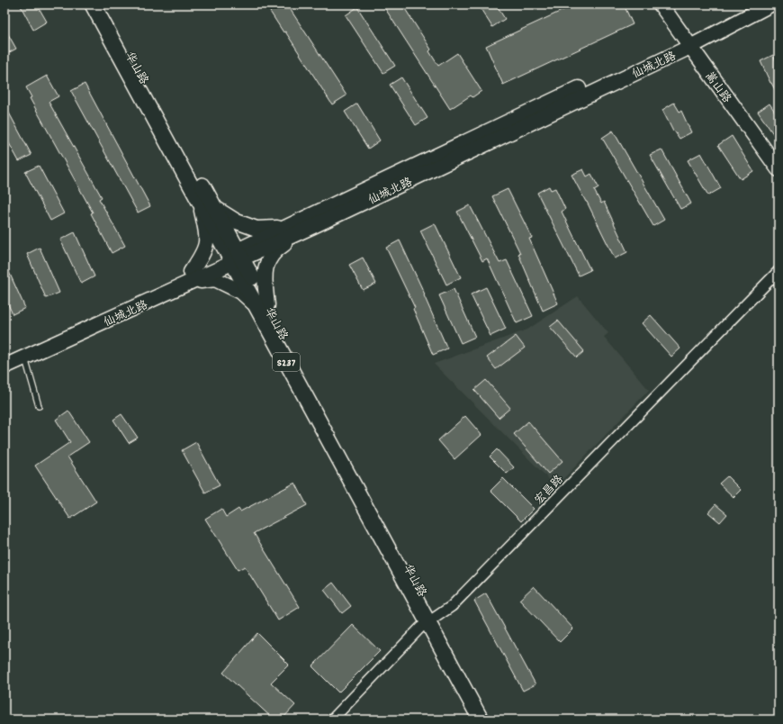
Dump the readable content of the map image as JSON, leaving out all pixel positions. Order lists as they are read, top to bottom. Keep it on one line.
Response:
{"streets":{"main road":["仙城北路","华山路","嵩山路","S237"],"street":["宏昌路"]},"crossings":[["仙城北路","华山路"],["仙城北路","嵩山路"],["仙城北路","S237"],["华山路","S237"],["S237","宏昌路"]]}
